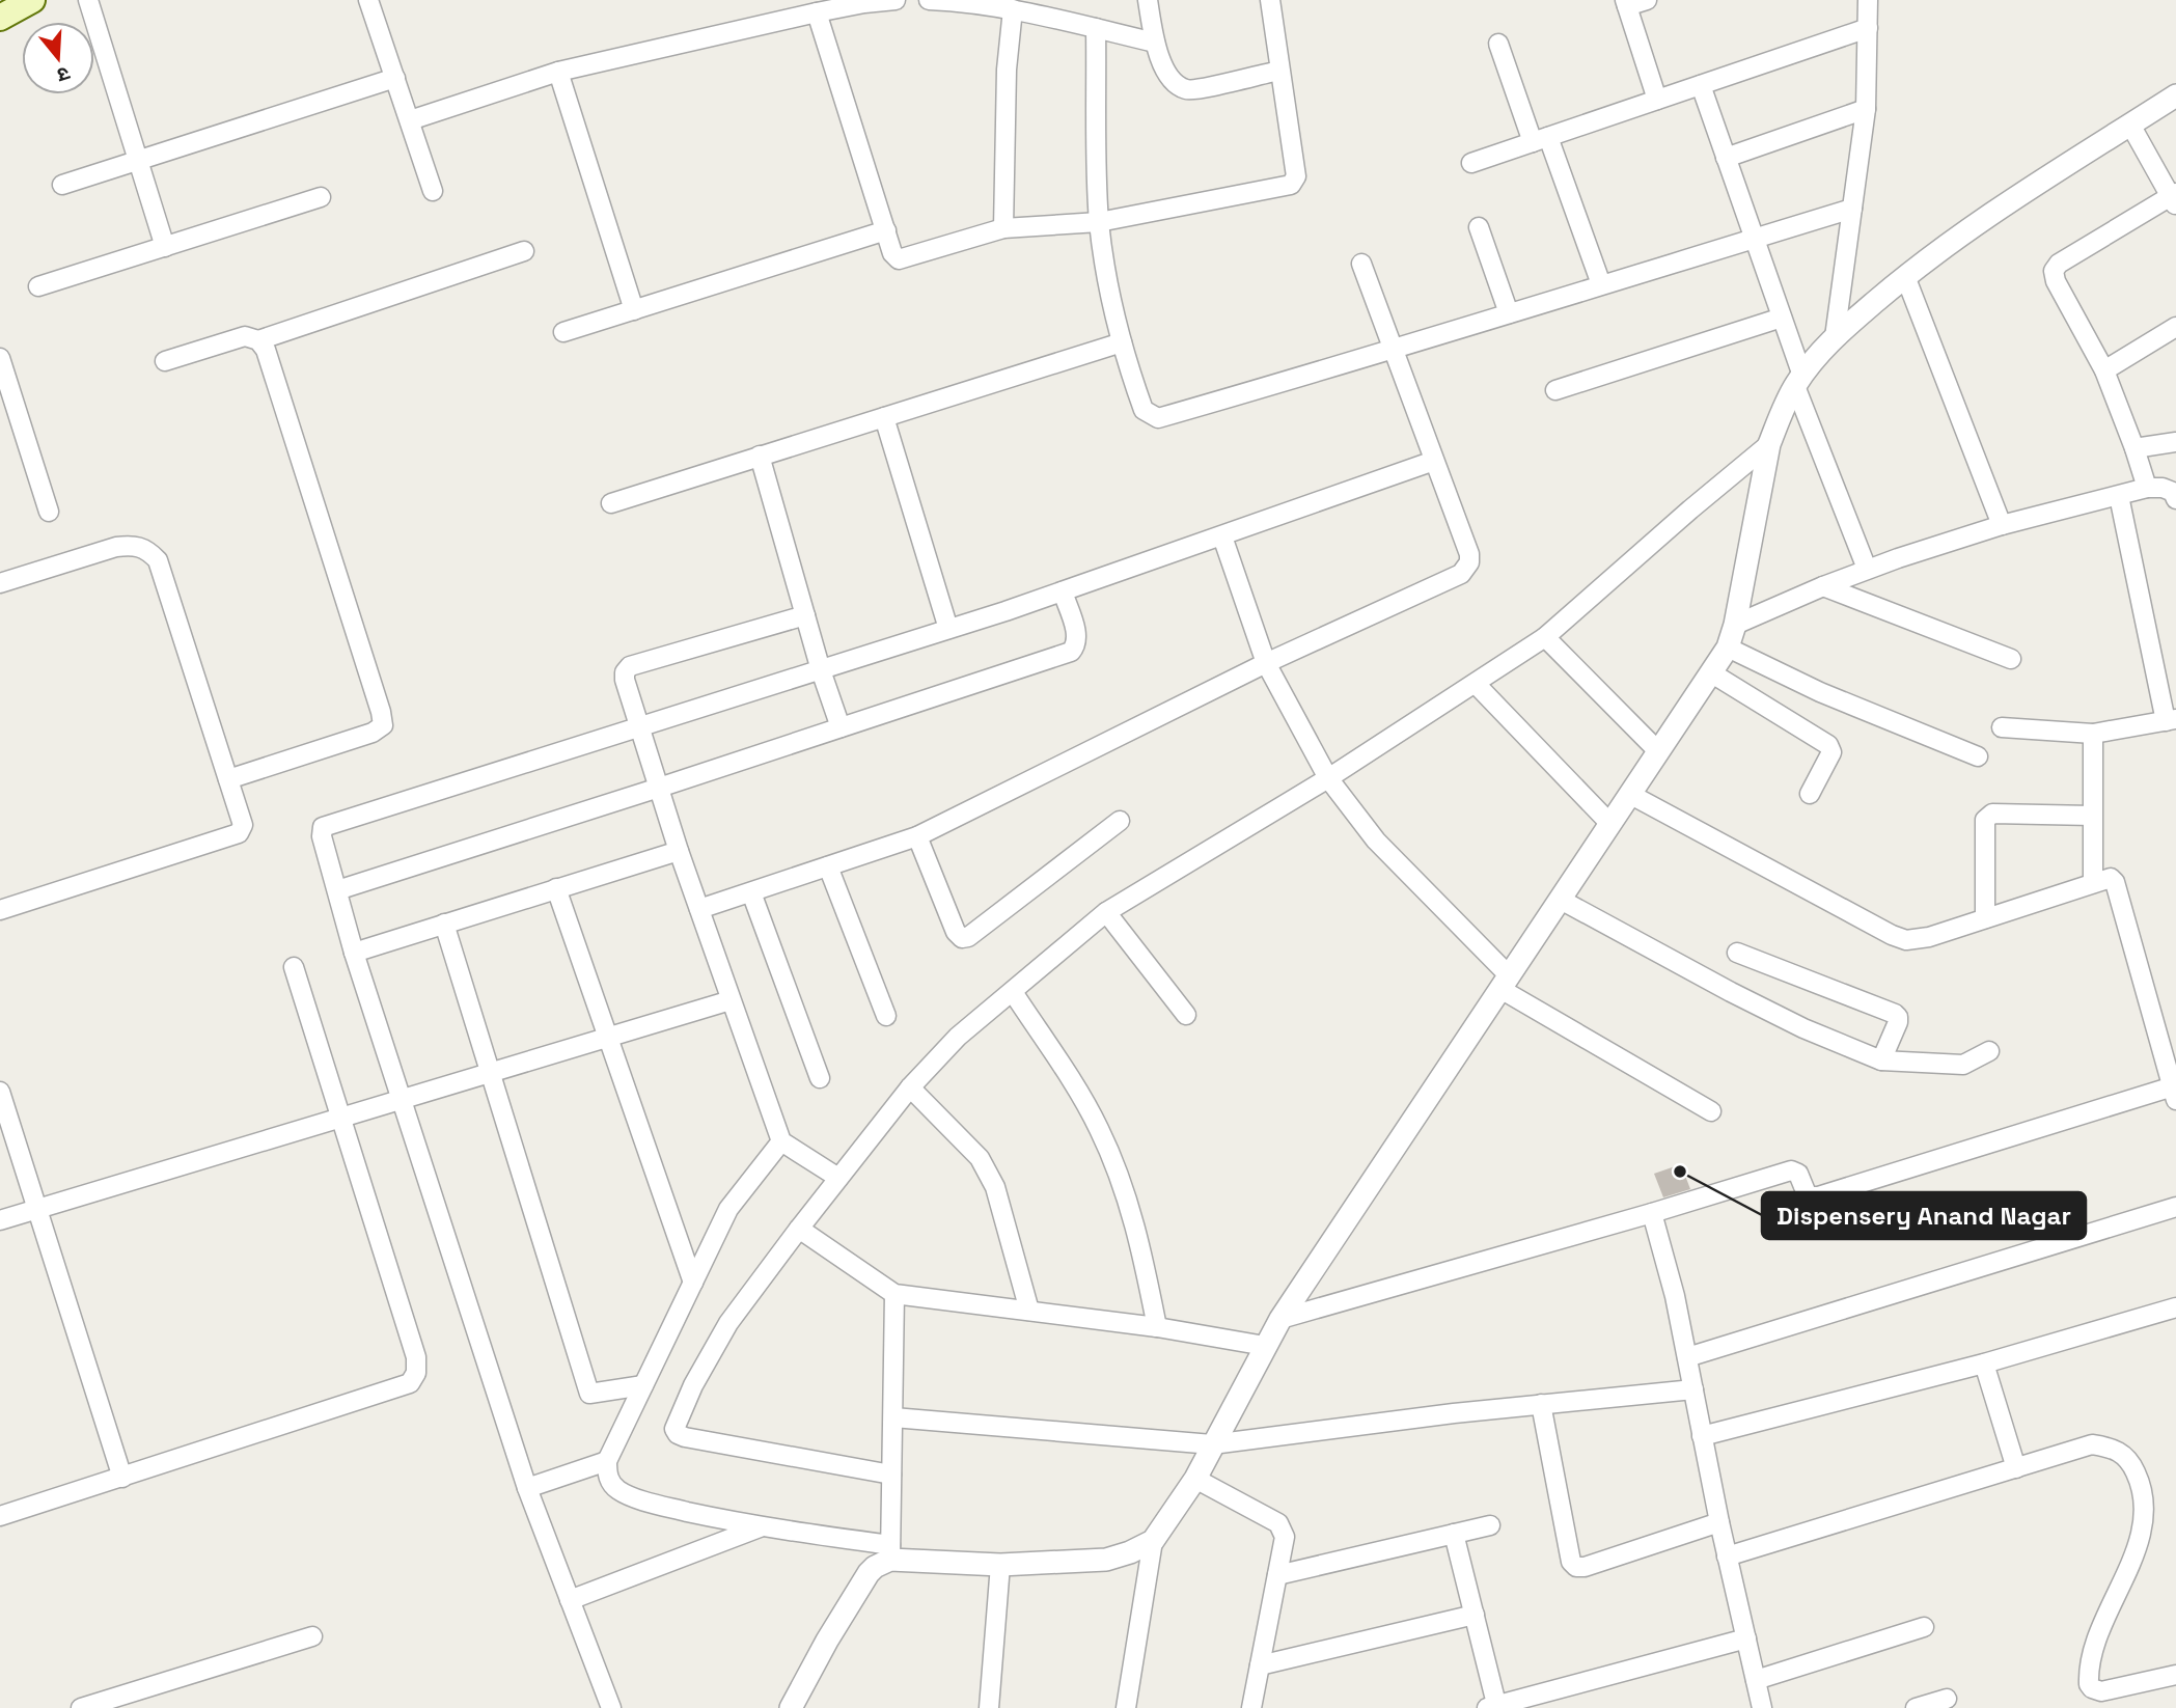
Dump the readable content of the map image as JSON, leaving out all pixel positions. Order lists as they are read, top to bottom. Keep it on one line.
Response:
{"places":["Dispensery Anand Nagar"],"north":"bottom"}
